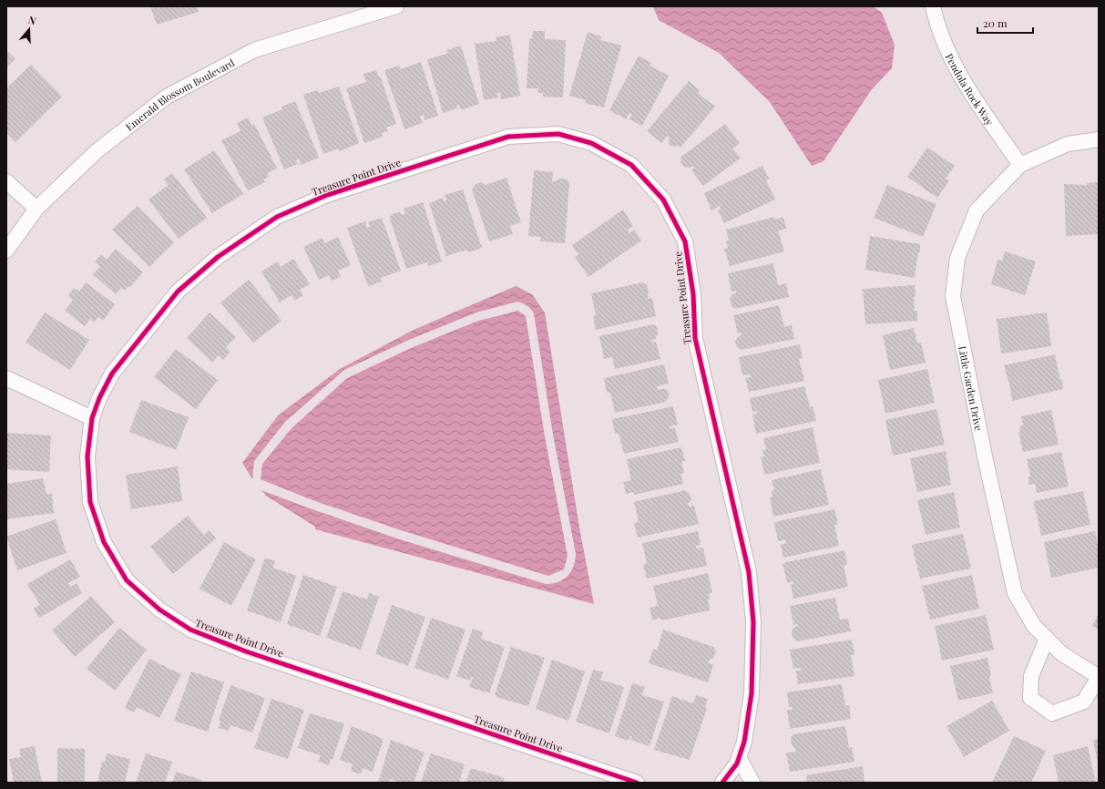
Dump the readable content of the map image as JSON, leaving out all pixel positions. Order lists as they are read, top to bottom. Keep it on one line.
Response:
{"streets":{"street":["Pendola Rock Way","Emerald Blossom Boulevard","Treasure Point Drive","Little Garden Drive"]},"crossings":[["Pendola Rock Way","Little Garden Drive"]],"scale_bar":"20 m","north":"top"}
